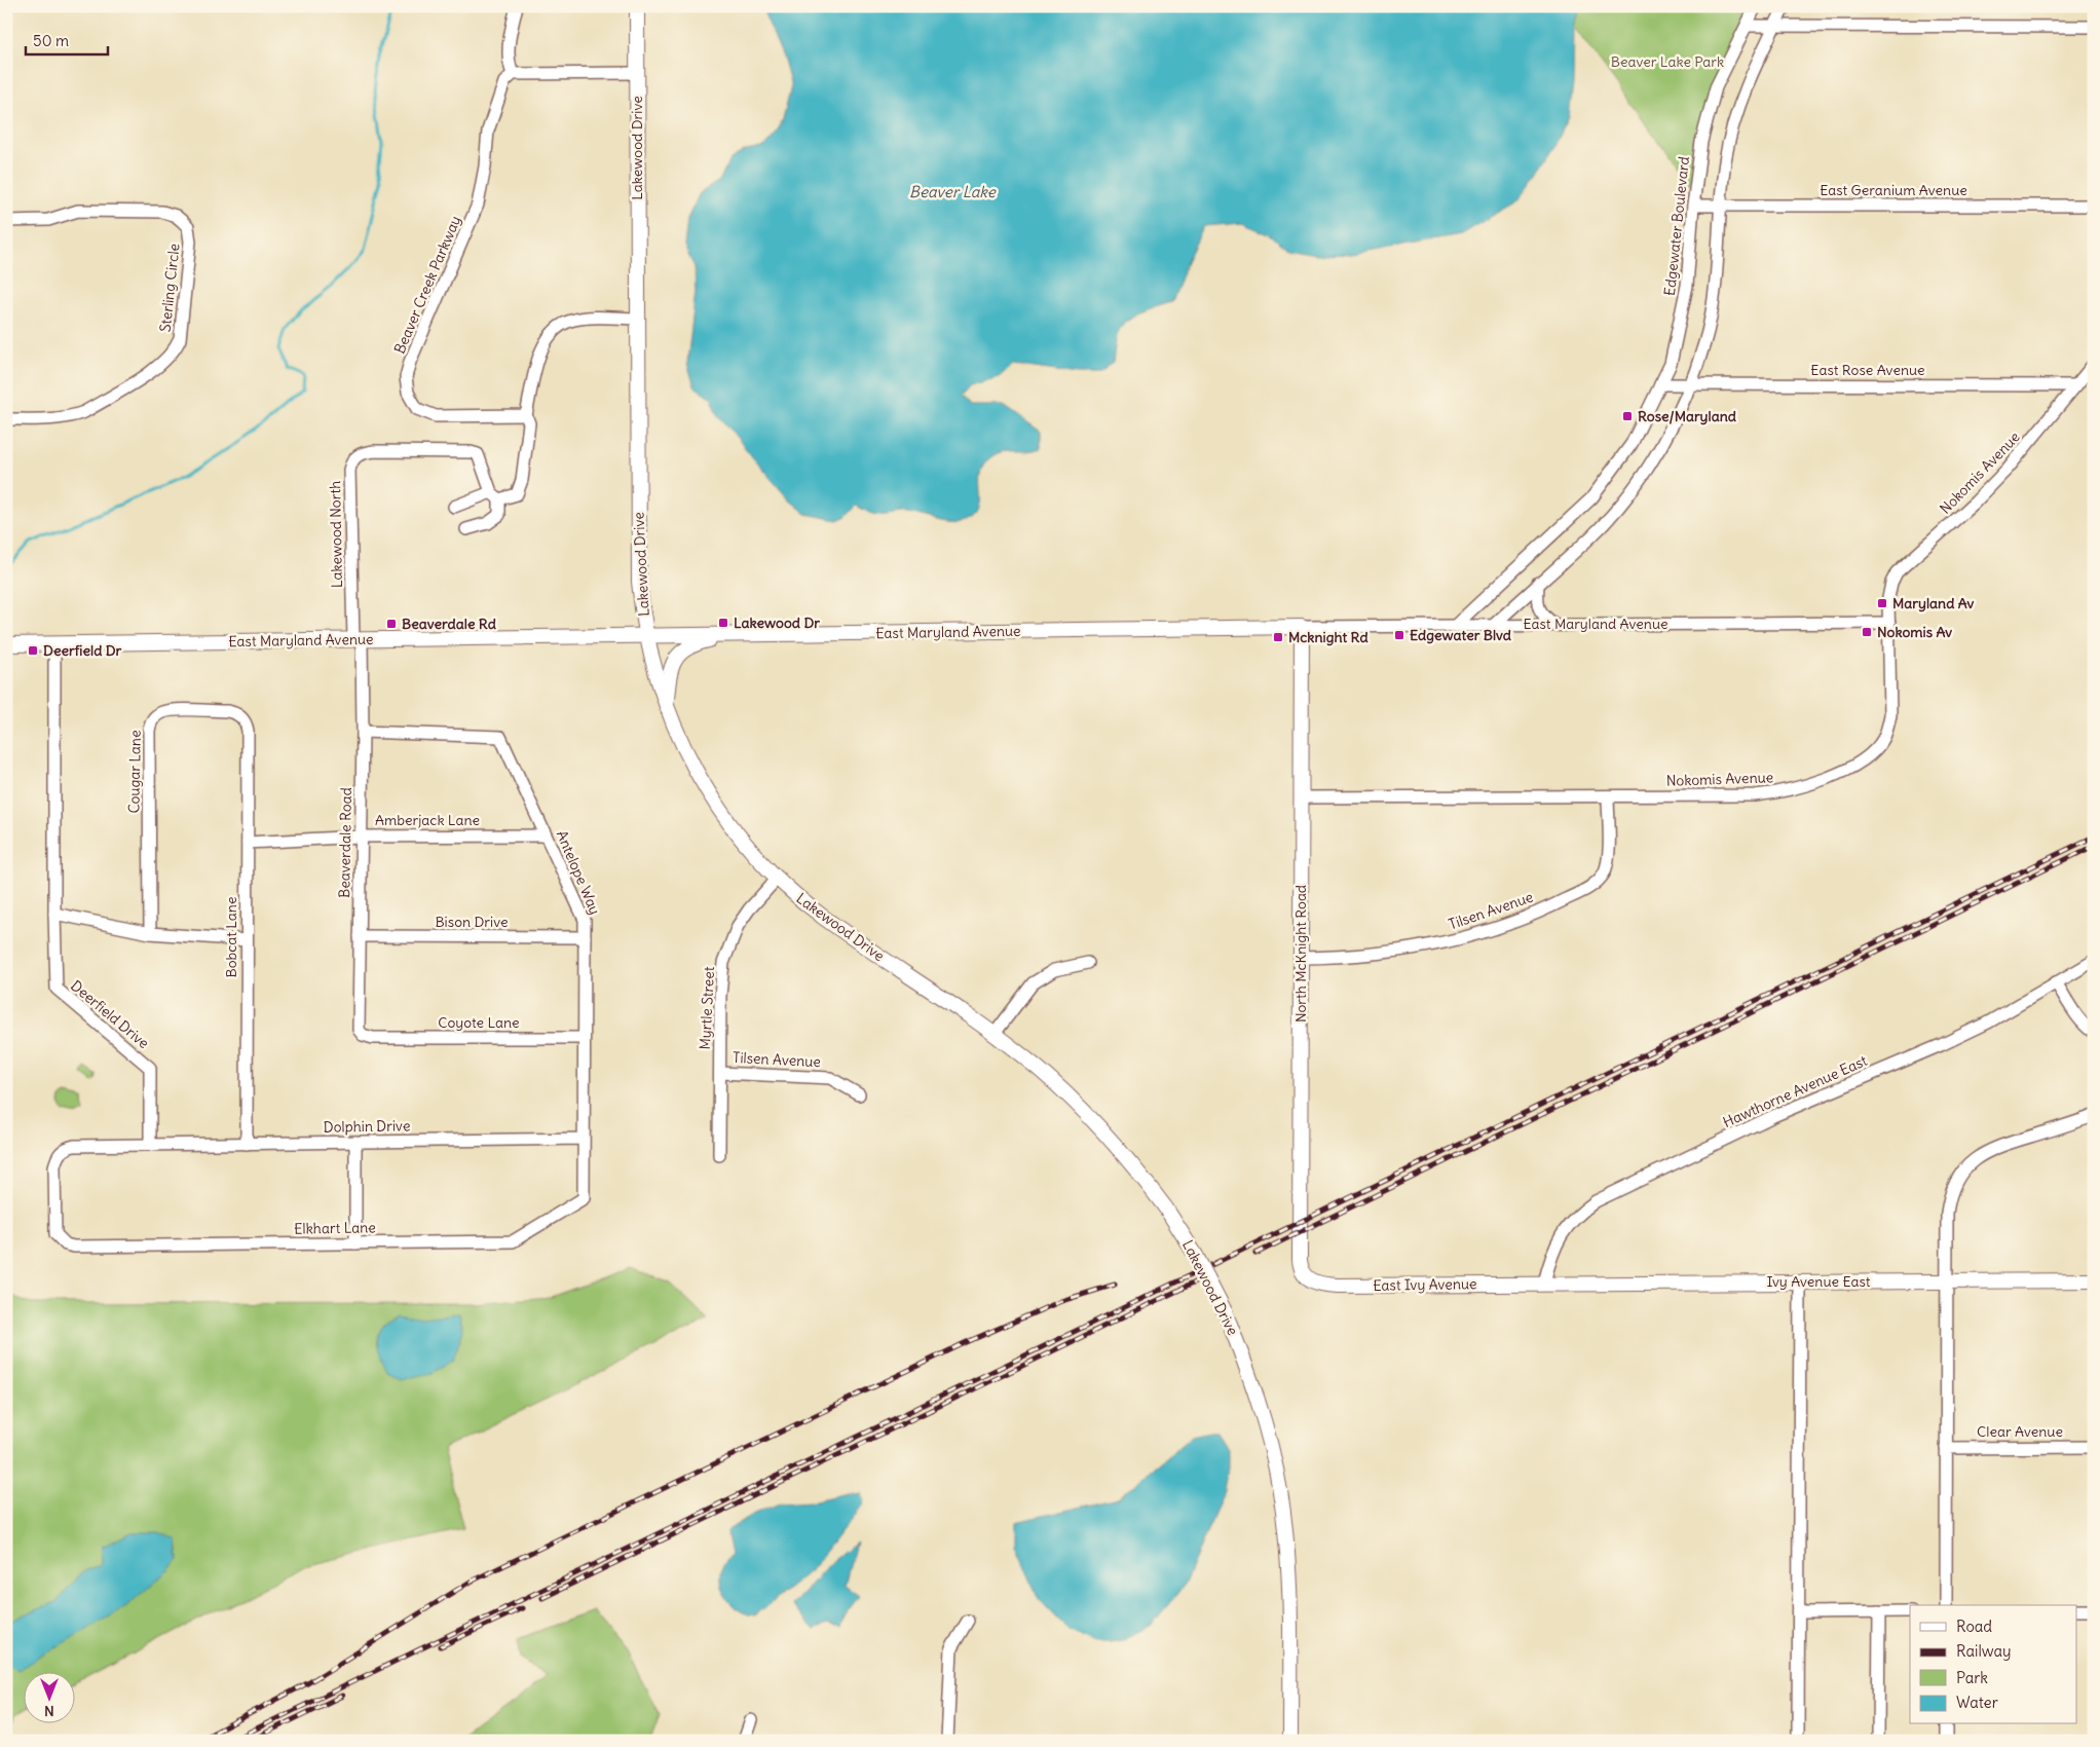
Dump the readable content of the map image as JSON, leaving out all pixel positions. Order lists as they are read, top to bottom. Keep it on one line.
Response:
{"streets":{"street":["Lakewood Drive","East Geranium Avenue","Edgewater Boulevard","Beaver Creek Parkway","Sterling Circle","East Rose Avenue","Nokomis Avenue","Lakewood North","East Maryland Avenue","Cougar Lane","Amberjack Lane","Beaverdale Road","Antelope Way","Tilsen Avenue","Bison Drive","Bobcat Lane","North McKnight Road","Myrtle Street","Deerfield Drive","Coyote Lane","Hawthorne Avenue East","Dolphin Drive","Elkhart Lane","Ivy Avenue East","East Ivy Avenue","Clear Avenue"]},"crossings":[["Lakewood Drive","East Maryland Avenue"],["Lakewood Drive","Myrtle Street"],["East Geranium Avenue","Edgewater Boulevard"],["Edgewater Boulevard","East Rose Avenue"],["Edgewater Boulevard","East Maryland Avenue"],["East Rose Avenue","Nokomis Avenue"],["Nokomis Avenue","East Maryland Avenue"],["Nokomis Avenue","Tilsen Avenue"],["Nokomis Avenue","North McKnight Road"],["Lakewood North","East Maryland Avenue"],["Lakewood North","Beaverdale Road"],["East Maryland Avenue","Beaverdale Road"],["East Maryland Avenue","North McKnight Road"],["East Maryland Avenue","Deerfield Drive"],["Cougar Lane","Bobcat Lane"],["Amberjack Lane","Beaverdale Road"],["Amberjack Lane","Antelope Way"],["Amberjack Lane","Bobcat Lane"],["Beaverdale Road","Antelope Way"],["Beaverdale Road","Bison Drive"],["Beaverdale Road","Coyote Lane"],["Antelope Way","Bison Drive"],["Antelope Way","Coyote Lane"],["Antelope Way","Dolphin Drive"],["Antelope Way","Elkhart Lane"],["Tilsen Avenue","North McKnight Road"],["Tilsen Avenue","Myrtle Street"],["Bobcat Lane","Dolphin Drive"],["North McKnight Road","East Ivy Avenue"],["Deerfield Drive","Dolphin Drive"],["Deerfield Drive","Elkhart Lane"],["Hawthorne Avenue East","Ivy Avenue East"],["Hawthorne Avenue East","East Ivy Avenue"],["Dolphin Drive","Elkhart Lane"],["Ivy Avenue East","East Ivy Avenue"]],"water":["Beaver Lake"],"parks":["Beaver Lake Park"],"places":{"transit":["Rose/Maryland","Maryland Av","Lakewood Dr","Beaverdale Rd","Nokomis Av","Edgewater Blvd","Mcknight Rd","Deerfield Dr"]},"legend":["Road","Railway","Park","Water"],"scale_bar":"50 m","north":"bottom"}
